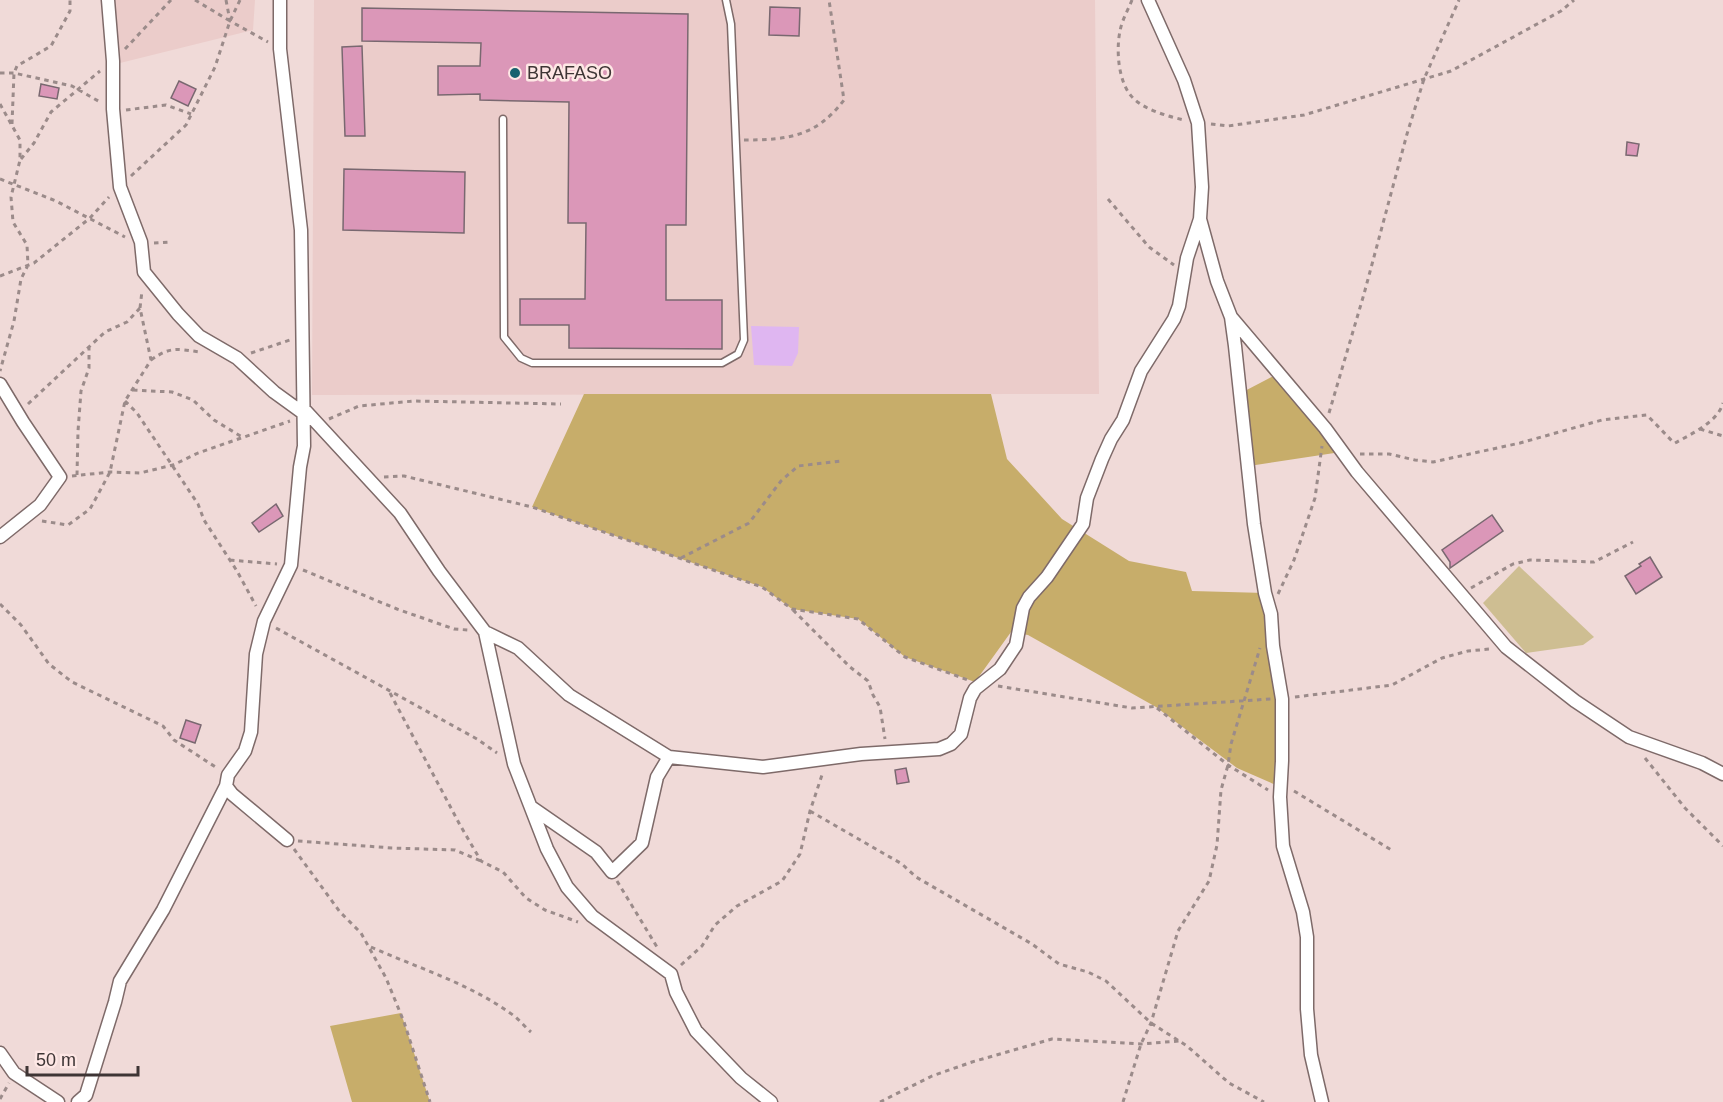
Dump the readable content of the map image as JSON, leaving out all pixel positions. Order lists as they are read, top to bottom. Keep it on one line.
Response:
{"places":["BRAFASO"],"scale_bar":"50 m"}
